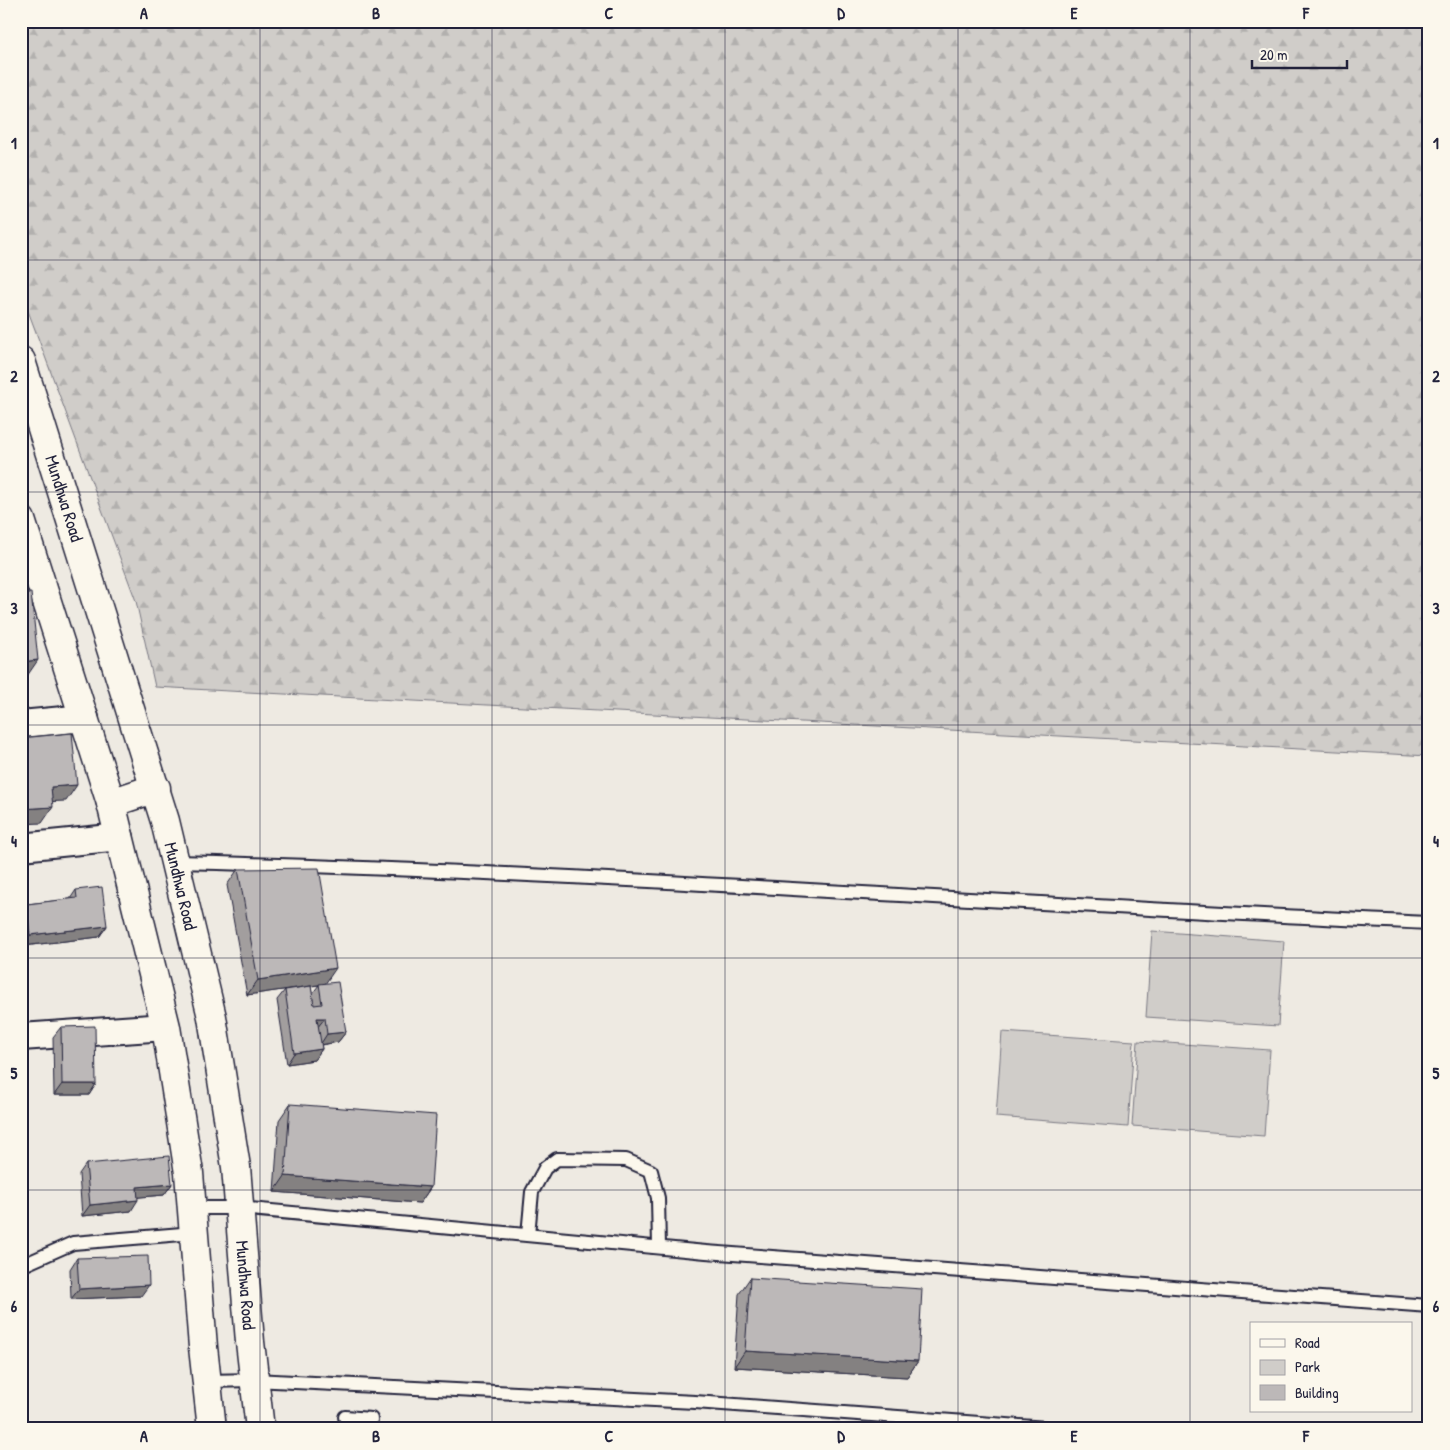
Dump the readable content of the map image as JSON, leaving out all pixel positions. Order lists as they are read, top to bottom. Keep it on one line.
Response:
{"streets":{"main road":["Mundhwa Road"]},"legend":["Road","Park","Building"],"scale_bar":"20 m","grid":{"columns":["A","B","C","D","E","F"],"rows":["1","2","3","4","5","6"]}}
